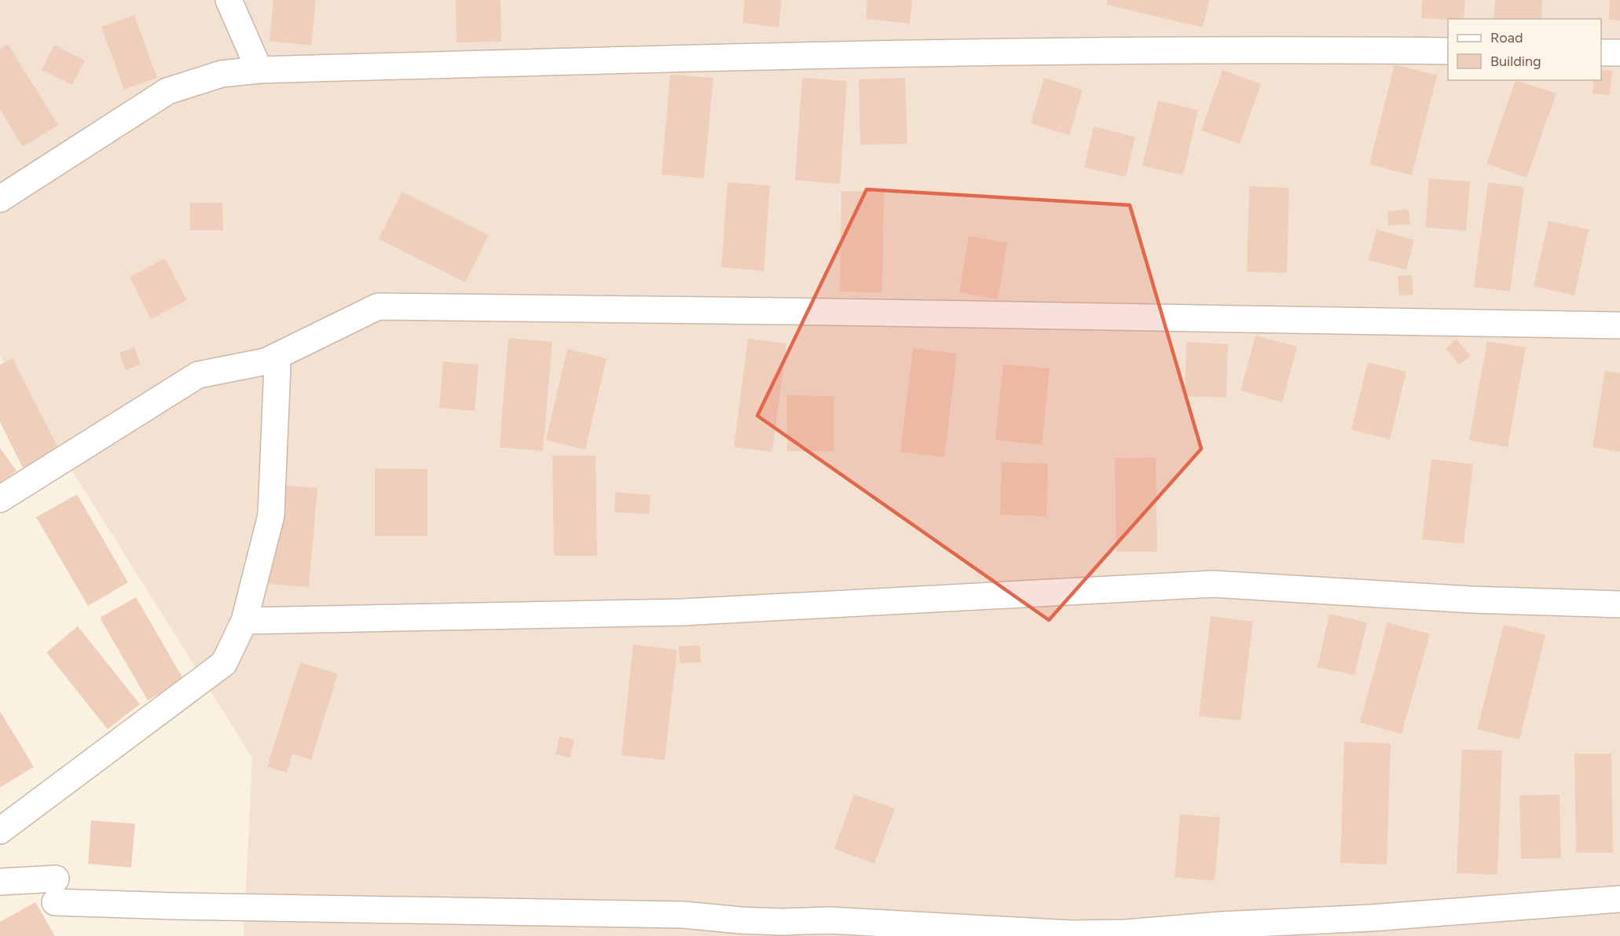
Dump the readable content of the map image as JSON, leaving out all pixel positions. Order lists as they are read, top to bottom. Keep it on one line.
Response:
{"legend":["Road","Building"]}
